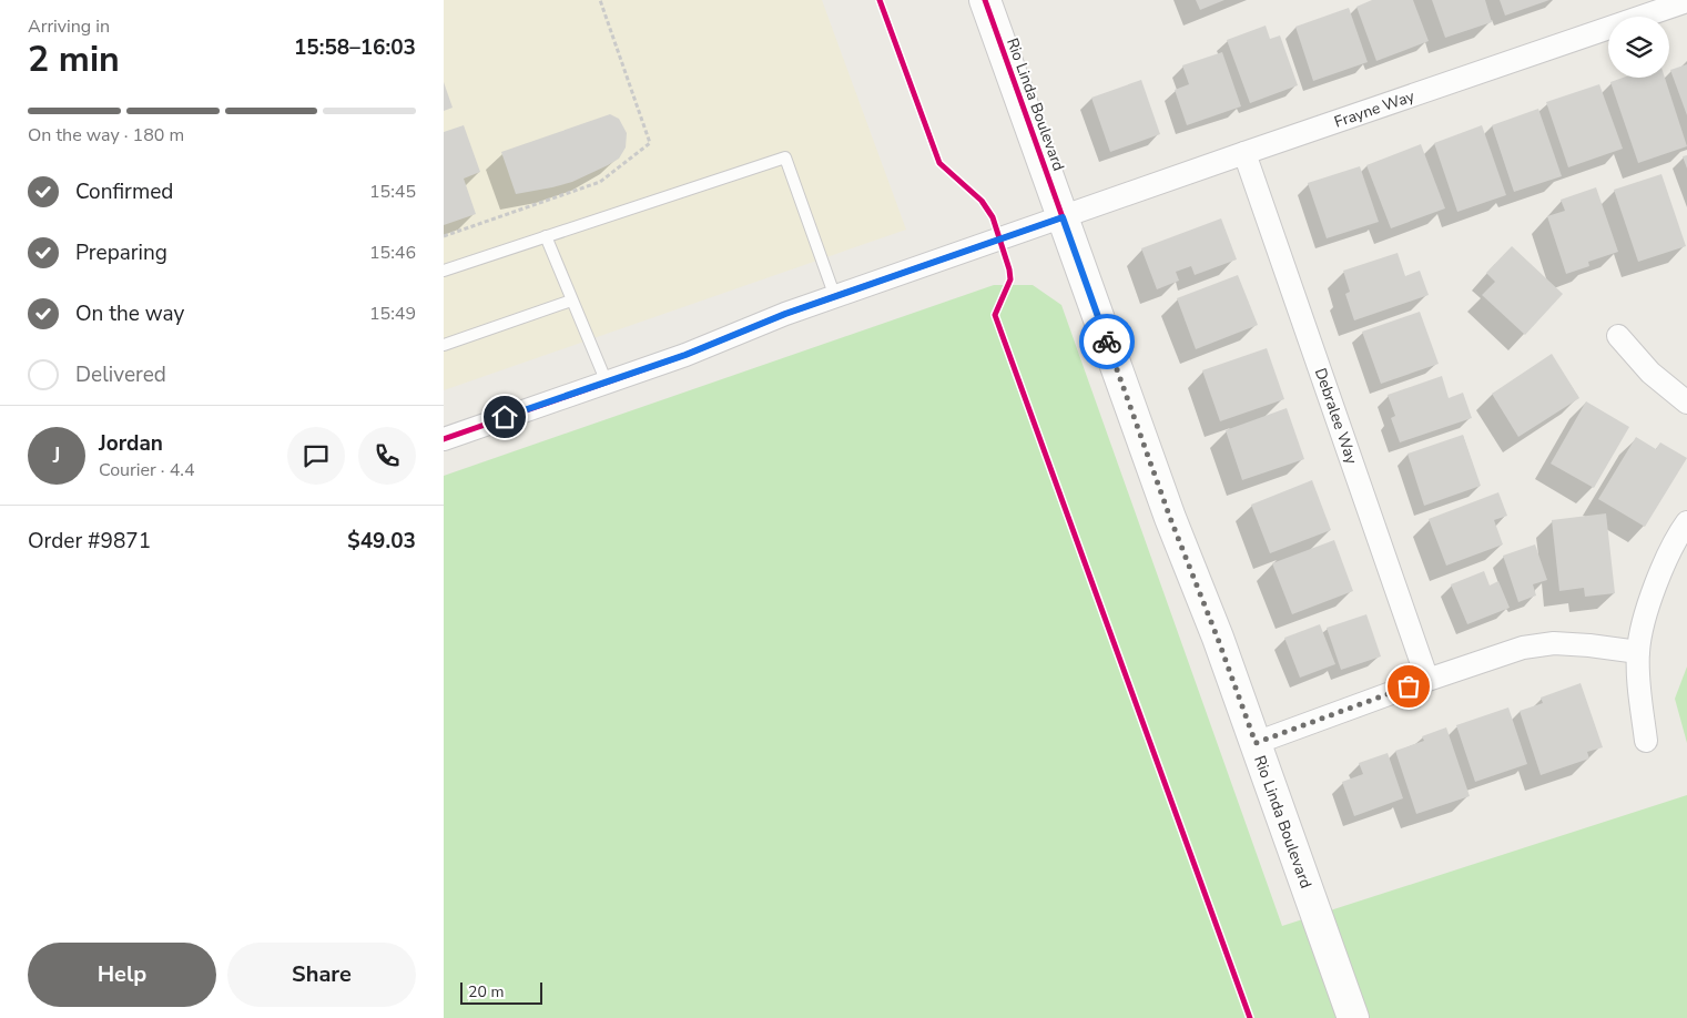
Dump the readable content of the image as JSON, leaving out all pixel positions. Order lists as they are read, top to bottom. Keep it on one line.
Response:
{"streets":{"main road":["Rio Linda Boulevard"],"street":["Frayne Way","Debralee Way"]},"crossings":[["Rio Linda Boulevard","Frayne Way"],["Frayne Way","Debralee Way"]],"scale_bar":"20 m","page":{"heading":["2 min","Arriving in","15:58–16:03"],"panel":["Jordan","Courier · 4.4","Order #9871","$49.03"],"bar":"On the way · 180 m","list":[["Confirmed","15:45"],["Preparing","15:46"],["On the way","15:49"],"Delivered"],"round":"J","buttons":["Help","Share"],"scale":"20 m"}}
